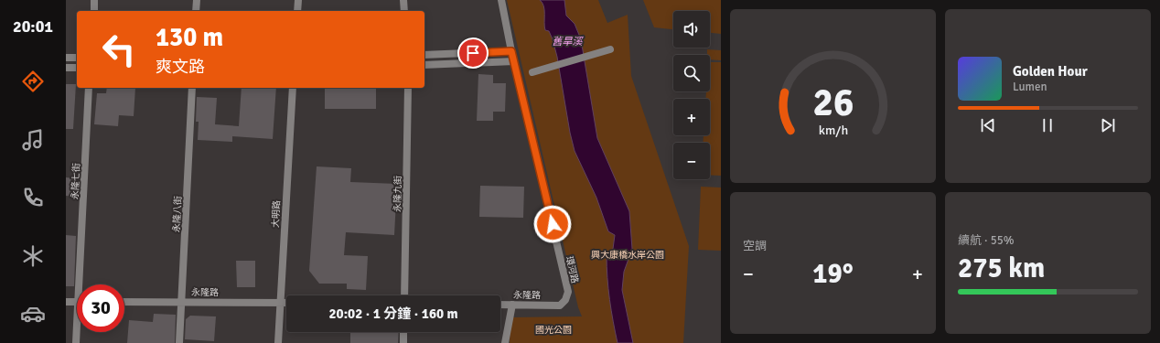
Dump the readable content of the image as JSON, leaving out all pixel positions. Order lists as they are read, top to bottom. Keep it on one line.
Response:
{"streets":{"street":["永隆七街","永隆九街","永隆八街","大明路","環河路","永隆路"]},"crossings":[["永隆八街","永隆路"],["大明路","永隆路"],["環河路","永隆路"]],"water":["舊旱溪"],"parks":["興大康橋水岸公園","國光公園"],"page":{"tabs":"20:01","map_buttons":["+","−"],"turn":["130 m","爽文路"],"song":["Golden Hour","Lumen"],"tile":["空調",["續航 · 55%","275 km"]],"heat":["−","19°","+"],"limit":"30","trip":"20:02 · 1 分鐘 · 160 m","gauge":["26","km/h"]}}
